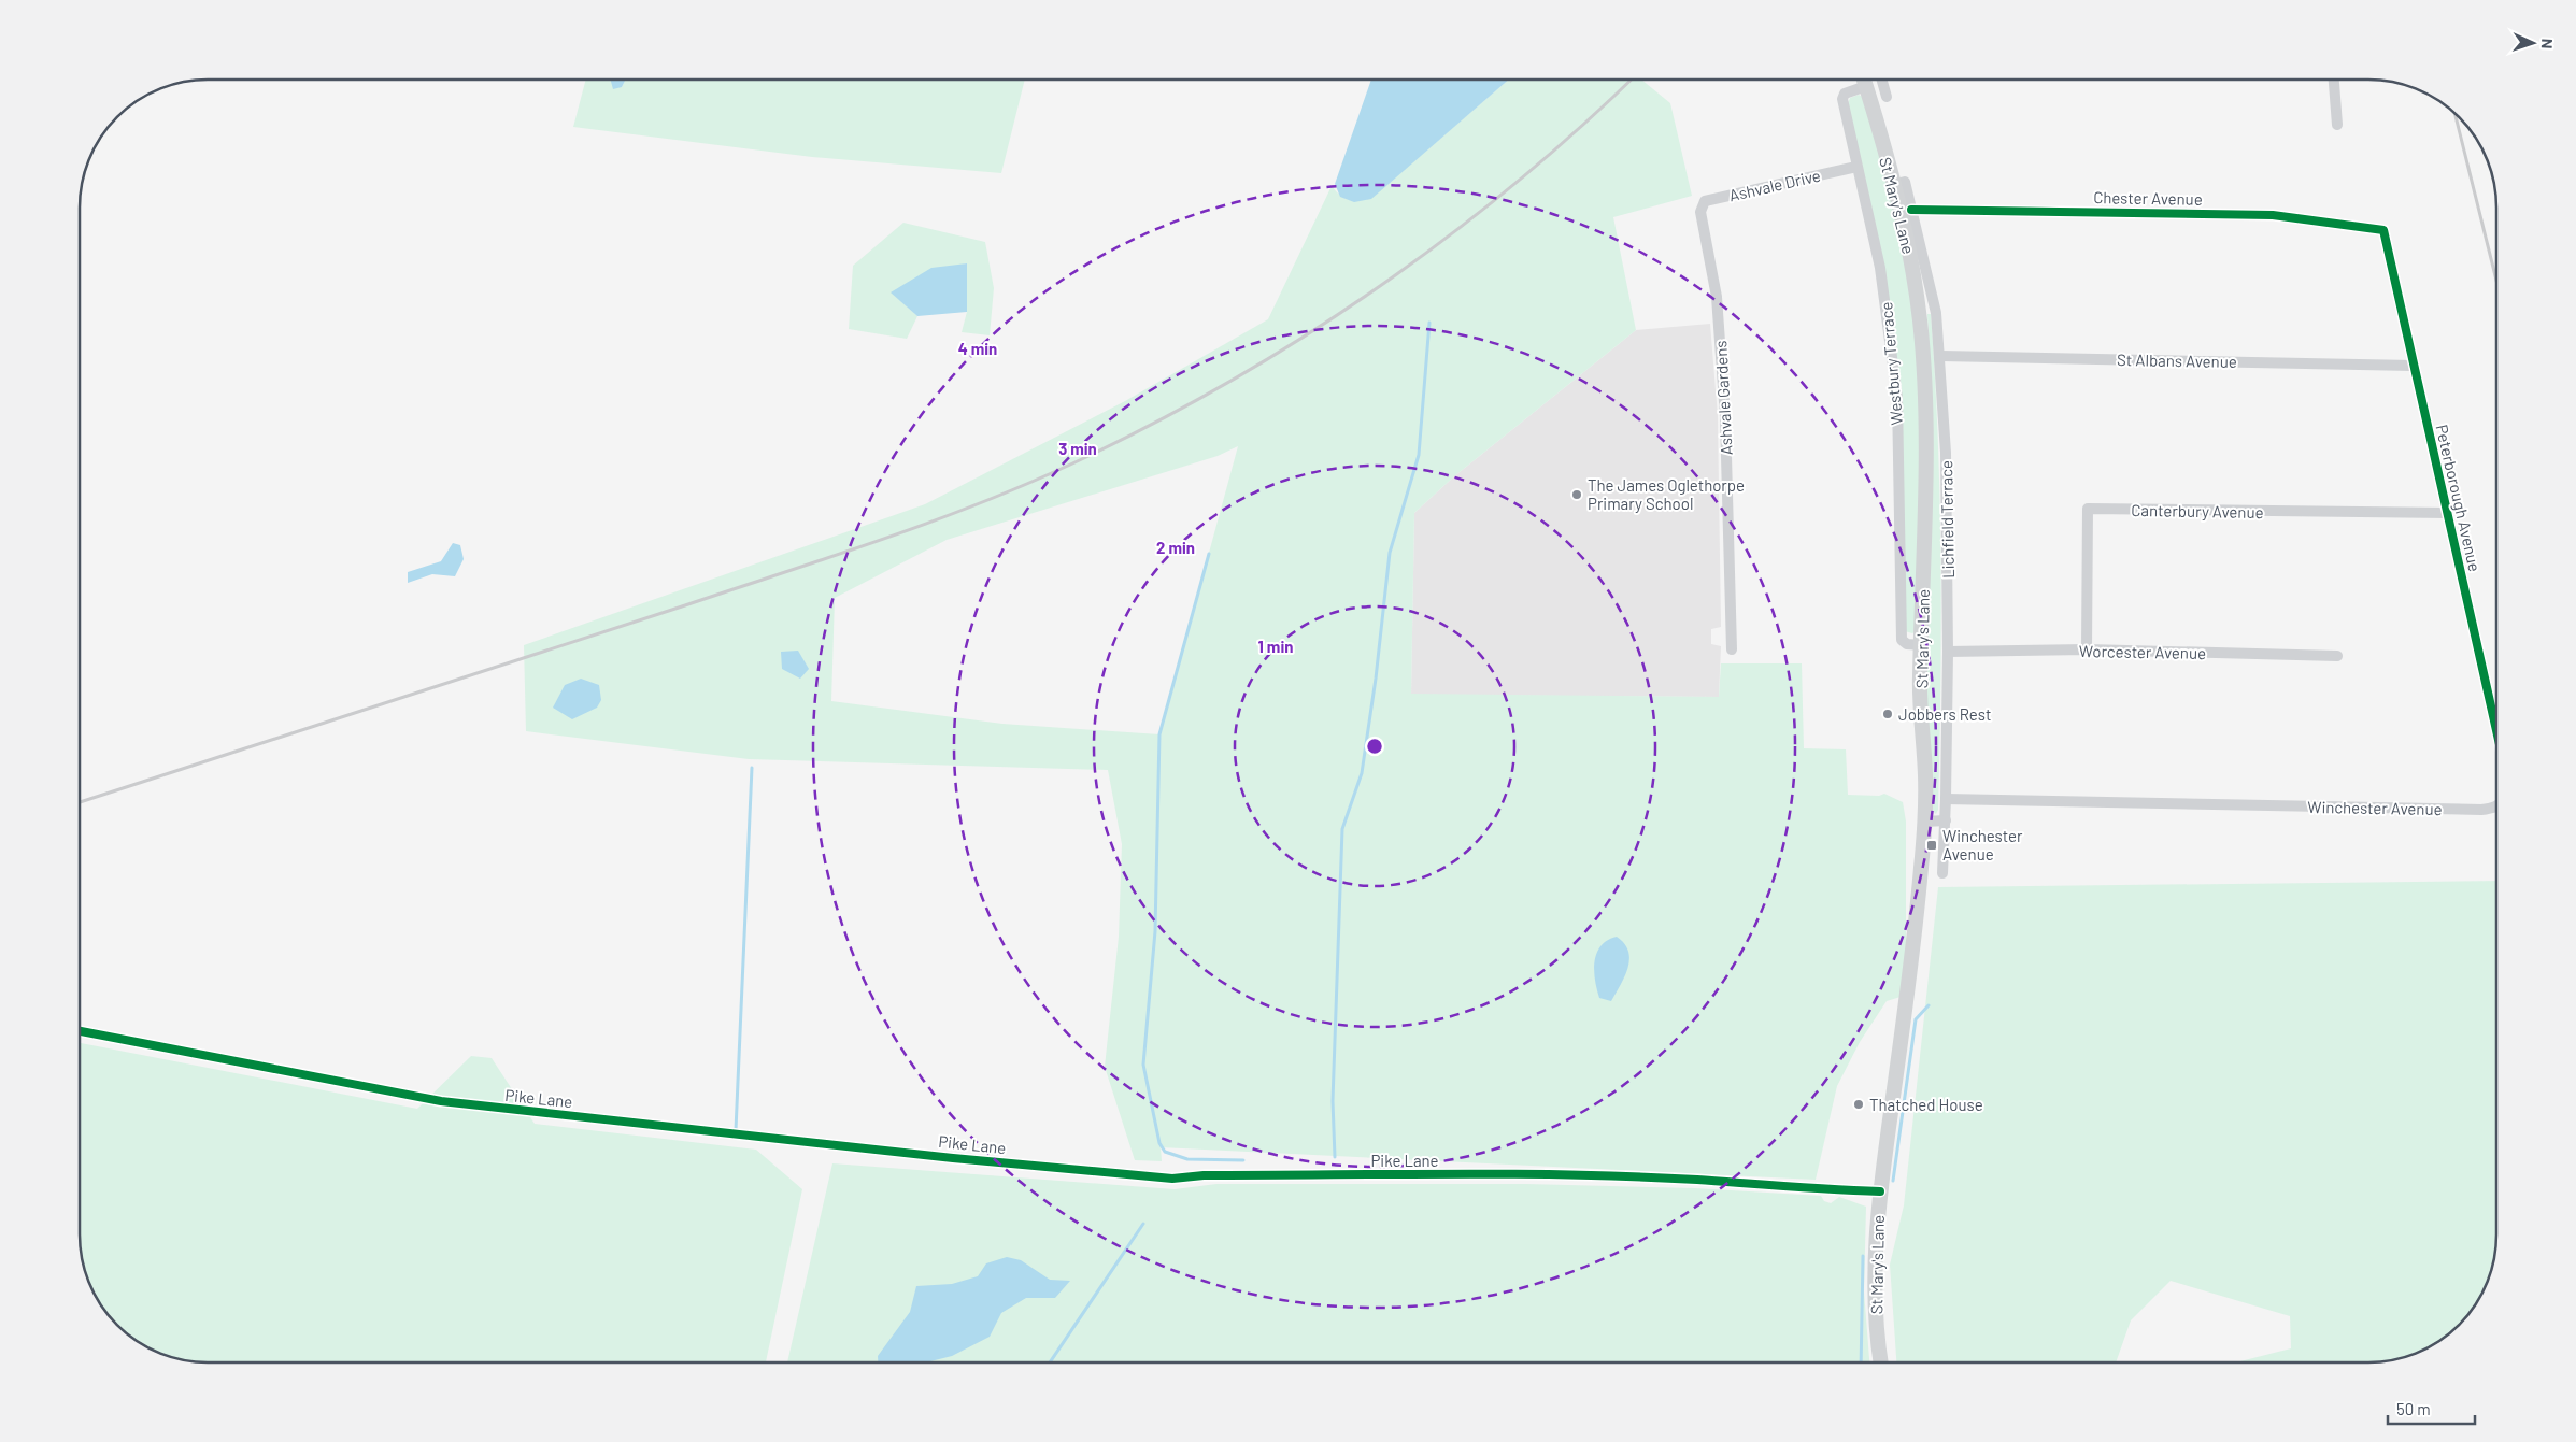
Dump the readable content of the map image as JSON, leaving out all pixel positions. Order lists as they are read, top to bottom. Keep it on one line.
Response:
{"streets":{"main road":["St Mary's Lane"],"street":["Ashvale Drive","Chester Avenue","St Albans Avenue","Westbury Terrace","Ashvale Gardens","Peterborough Avenue","Canterbury Avenue","Lichfield Terrace","Worcester Avenue","Winchester Avenue","Pike Lane"]},"crossings":[["Ashvale Drive","Westbury Terrace"],["Ashvale Drive","Ashvale Gardens"],["Chester Avenue","Peterborough Avenue"],["Chester Avenue","Lichfield Terrace"],["St Mary's Lane","Westbury Terrace"],["St Mary's Lane","Lichfield Terrace"],["St Mary's Lane","Pike Lane"],["St Albans Avenue","Peterborough Avenue"],["St Albans Avenue","Lichfield Terrace"],["Peterborough Avenue","Canterbury Avenue"],["Canterbury Avenue","Worcester Avenue"],["Lichfield Terrace","Worcester Avenue"],["Lichfield Terrace","Winchester Avenue"]],"places":{"other":["The James Oglethorpe Primary School","Jobbers Rest","Thatched House"],"transit":["Winchester Avenue"]},"scale_bar":"50 m","north":"right","rings":["4 min","3 min","2 min","1 min"]}
